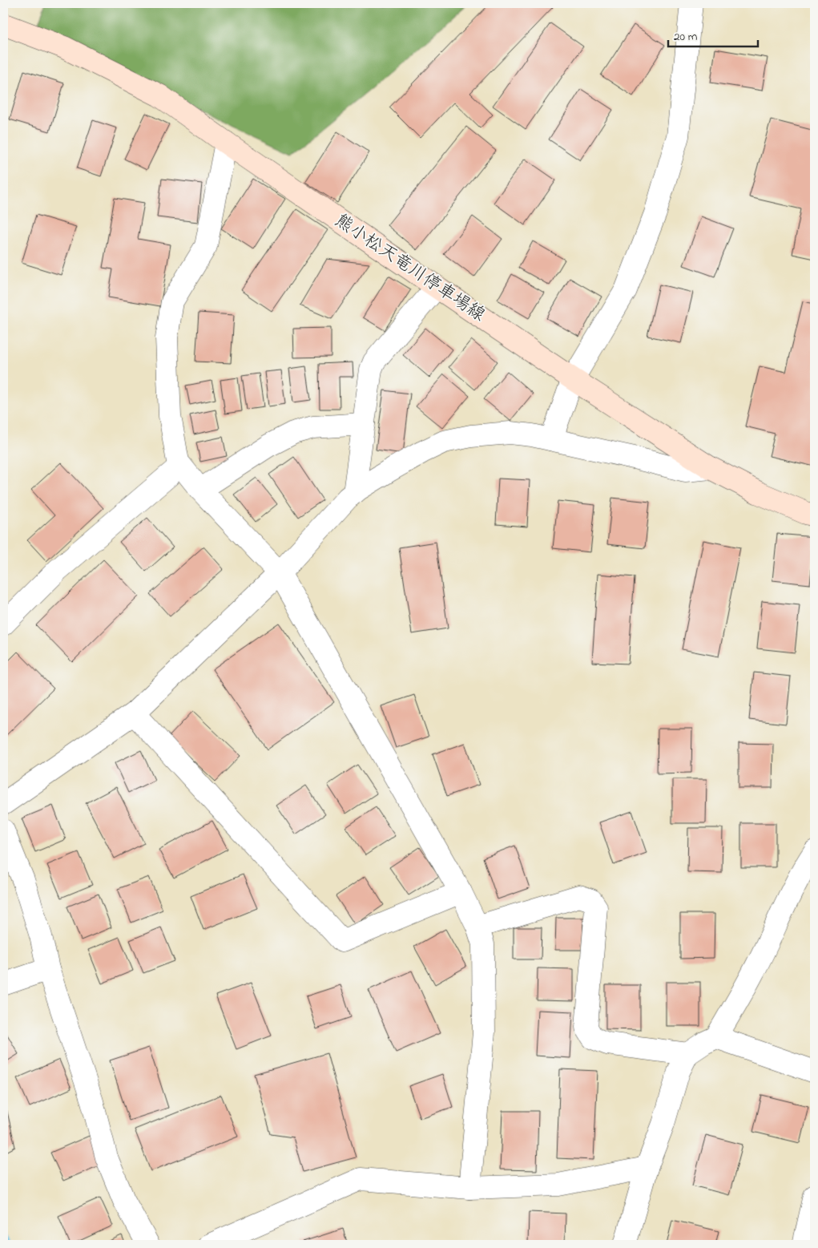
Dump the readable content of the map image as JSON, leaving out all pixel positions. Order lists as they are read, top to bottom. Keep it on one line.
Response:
{"streets":{"main road":["熊小松天竜川停車場線"]},"scale_bar":"20 m"}
